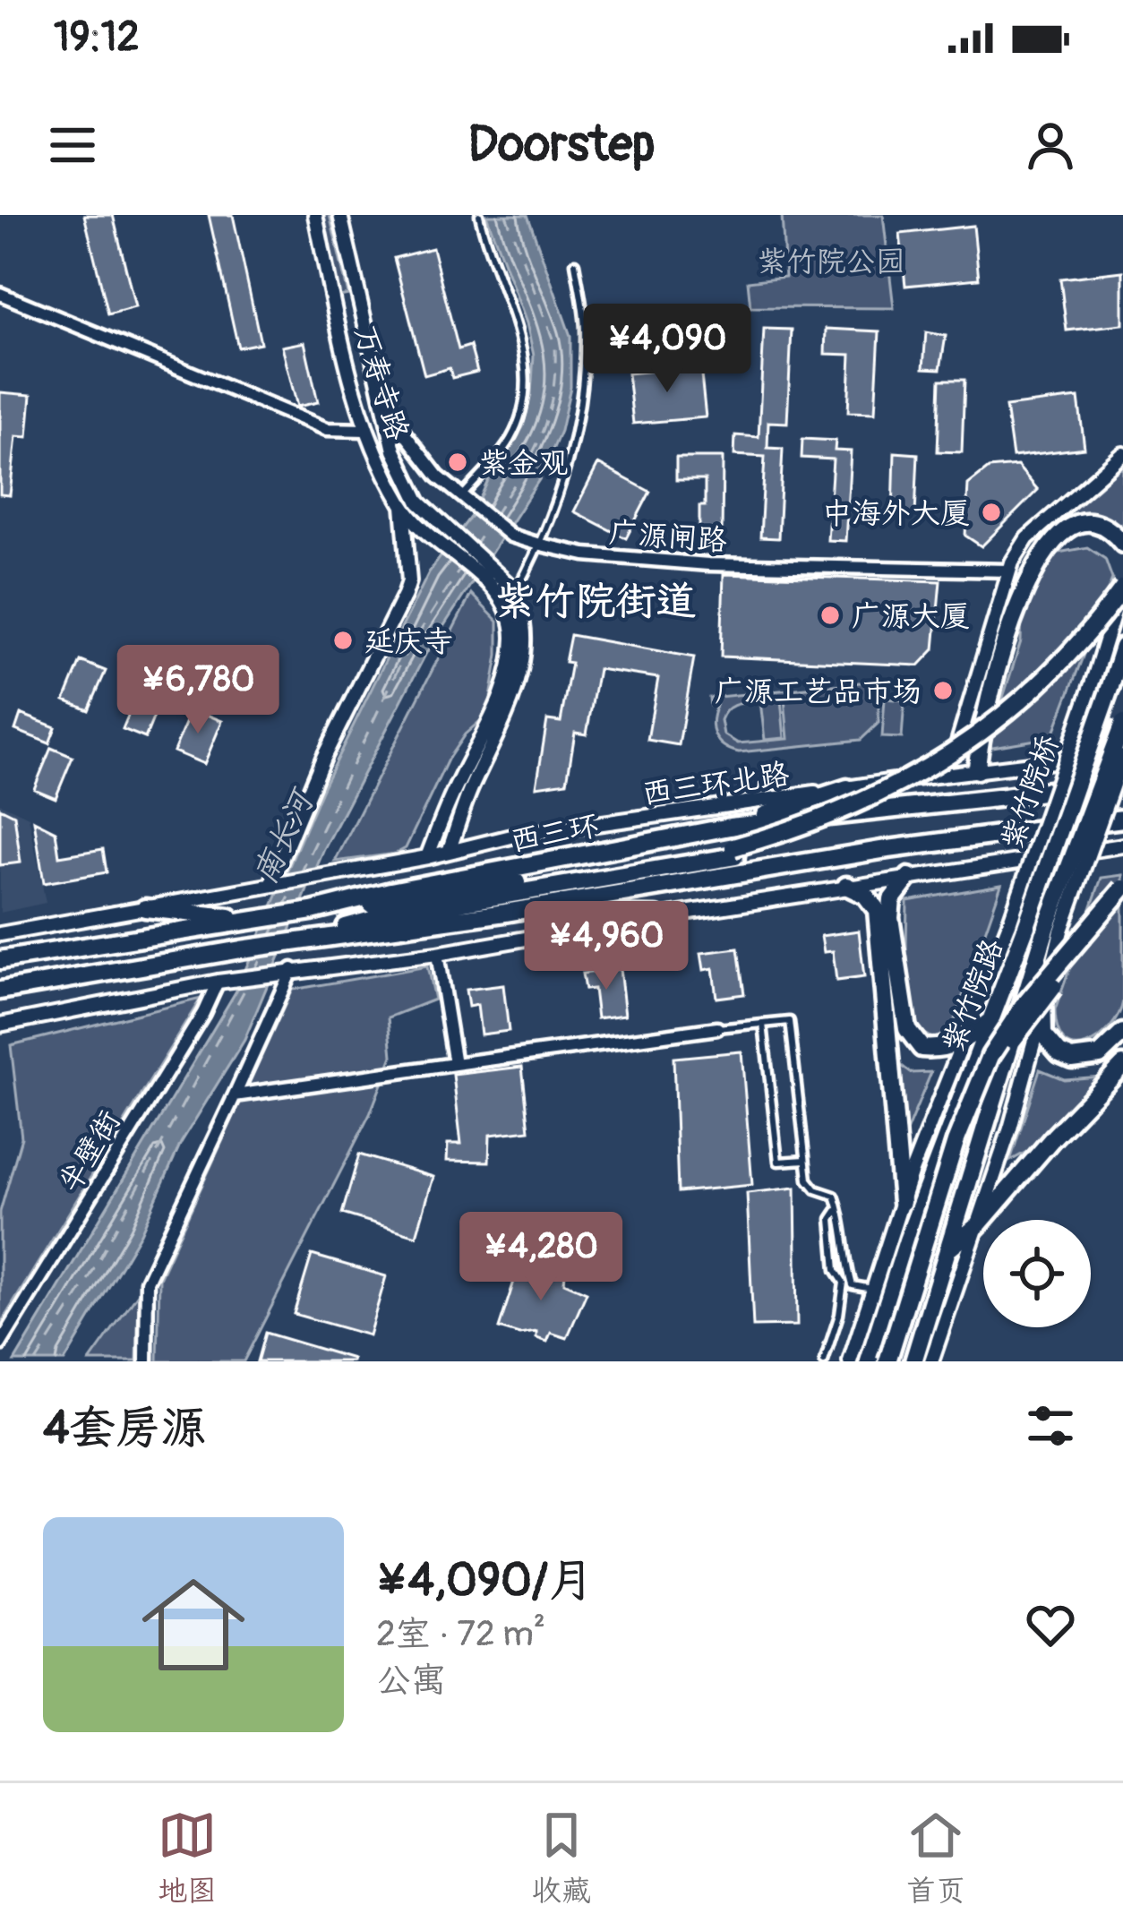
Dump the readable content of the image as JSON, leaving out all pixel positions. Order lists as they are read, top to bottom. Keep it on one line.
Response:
{"streets":{"highway":["西三环","紫竹院路"],"street":["万寿寺路","广源闸路","西三环北路","紫竹院桥","半壁街"]},"crossings":[["万寿寺路","广源闸路"],["西三环北路","紫竹院路"],["紫竹院桥","紫竹院路"]],"districts":["紫竹院街道"],"water":["南长河"],"parks":["紫竹院公园"],"places":["紫金观","中海外大厦","广源大厦","延庆寺","广源工艺品市场"],"page":{"status":"19:12","header":"Doorstep","price":["¥4,090","¥6,780","¥4,960","¥4,280"],"heading":"4套房源","list":[{"name":"¥4,090/月","note":"2室 · 72 m² · 公寓"}],"tabs":["地图","收藏","首页"]}}
